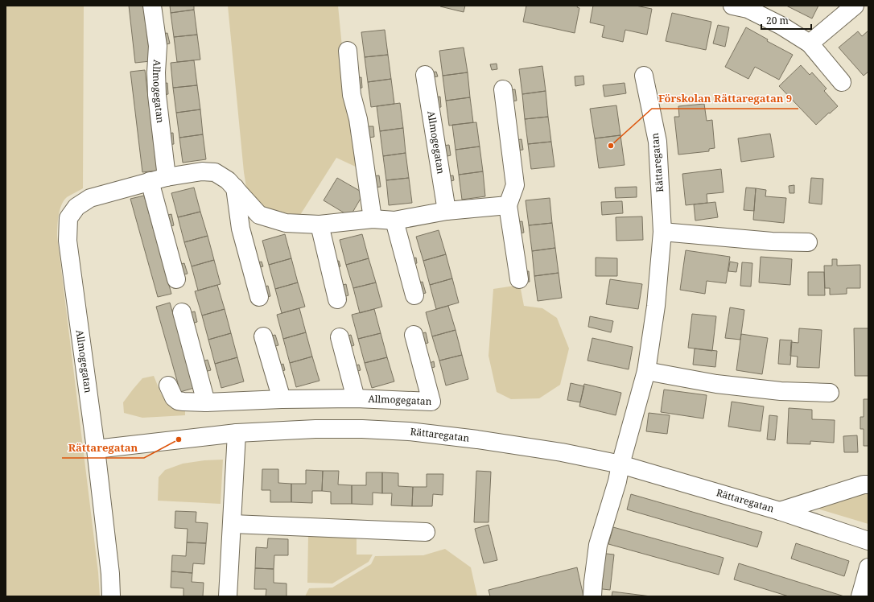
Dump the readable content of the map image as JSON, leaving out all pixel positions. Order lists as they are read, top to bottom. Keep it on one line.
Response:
{"streets":{"street":["Allmogegatan","Rättaregatan"]},"crossings":[["Allmogegatan","Rättaregatan"]],"places":["Förskolan Rättaregatan 9","Rättaregatan"],"scale_bar":"20 m"}
